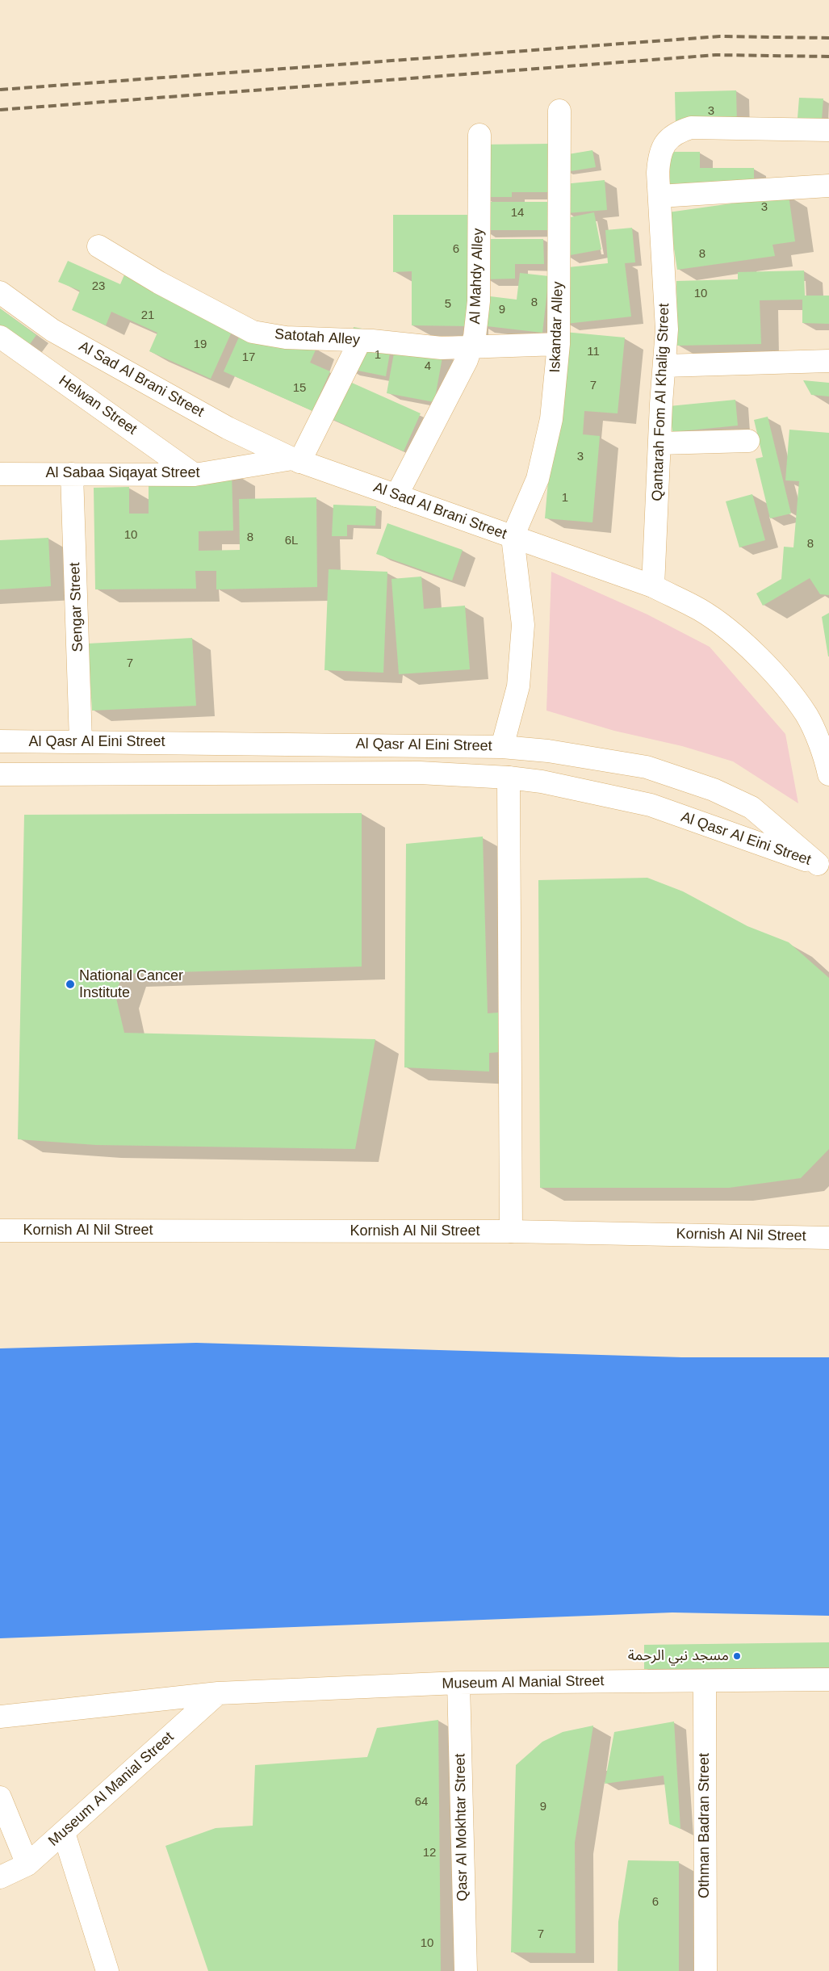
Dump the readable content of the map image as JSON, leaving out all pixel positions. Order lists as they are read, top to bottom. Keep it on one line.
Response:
{"streets":{"main road":["Al Mahdy Alley","Iskandar Alley","Satotah Alley","Al Sad Al Brani Street","Qantarah Fom Al Khalig Street","Helwan Street","Al Sabaa Siqayat Street","Sengar Street","Al Qasr Al Eini Street","Kornish Al Nil Street","Museum Al Manial Street","Othman Badran Street","Qasr Al Mokhtar Street"]},"crossings":[["Al Mahdy Alley","Satotah Alley"],["Al Mahdy Alley","Al Sad Al Brani Street"],["Iskandar Alley","Satotah Alley"],["Iskandar Alley","Al Sad Al Brani Street"],["Al Sad Al Brani Street","Qantarah Fom Al Khalig Street"],["Al Sad Al Brani Street","Al Sabaa Siqayat Street"],["Helwan Street","Al Sabaa Siqayat Street"],["Al Sabaa Siqayat Street","Sengar Street"],["Sengar Street","Al Qasr Al Eini Street"],["Museum Al Manial Street","Othman Badran Street"],["Museum Al Manial Street","Qasr Al Mokhtar Street"]],"places":["National Cancer Institute","مسجد نبي الرحمة"],"house_numbers":["3","3","14","6","8","23","10","8","5","9","21","19","11","1","17","4","7","15","3","1","10","8","6L","8","7","64","9","12","6","7","10"]}
